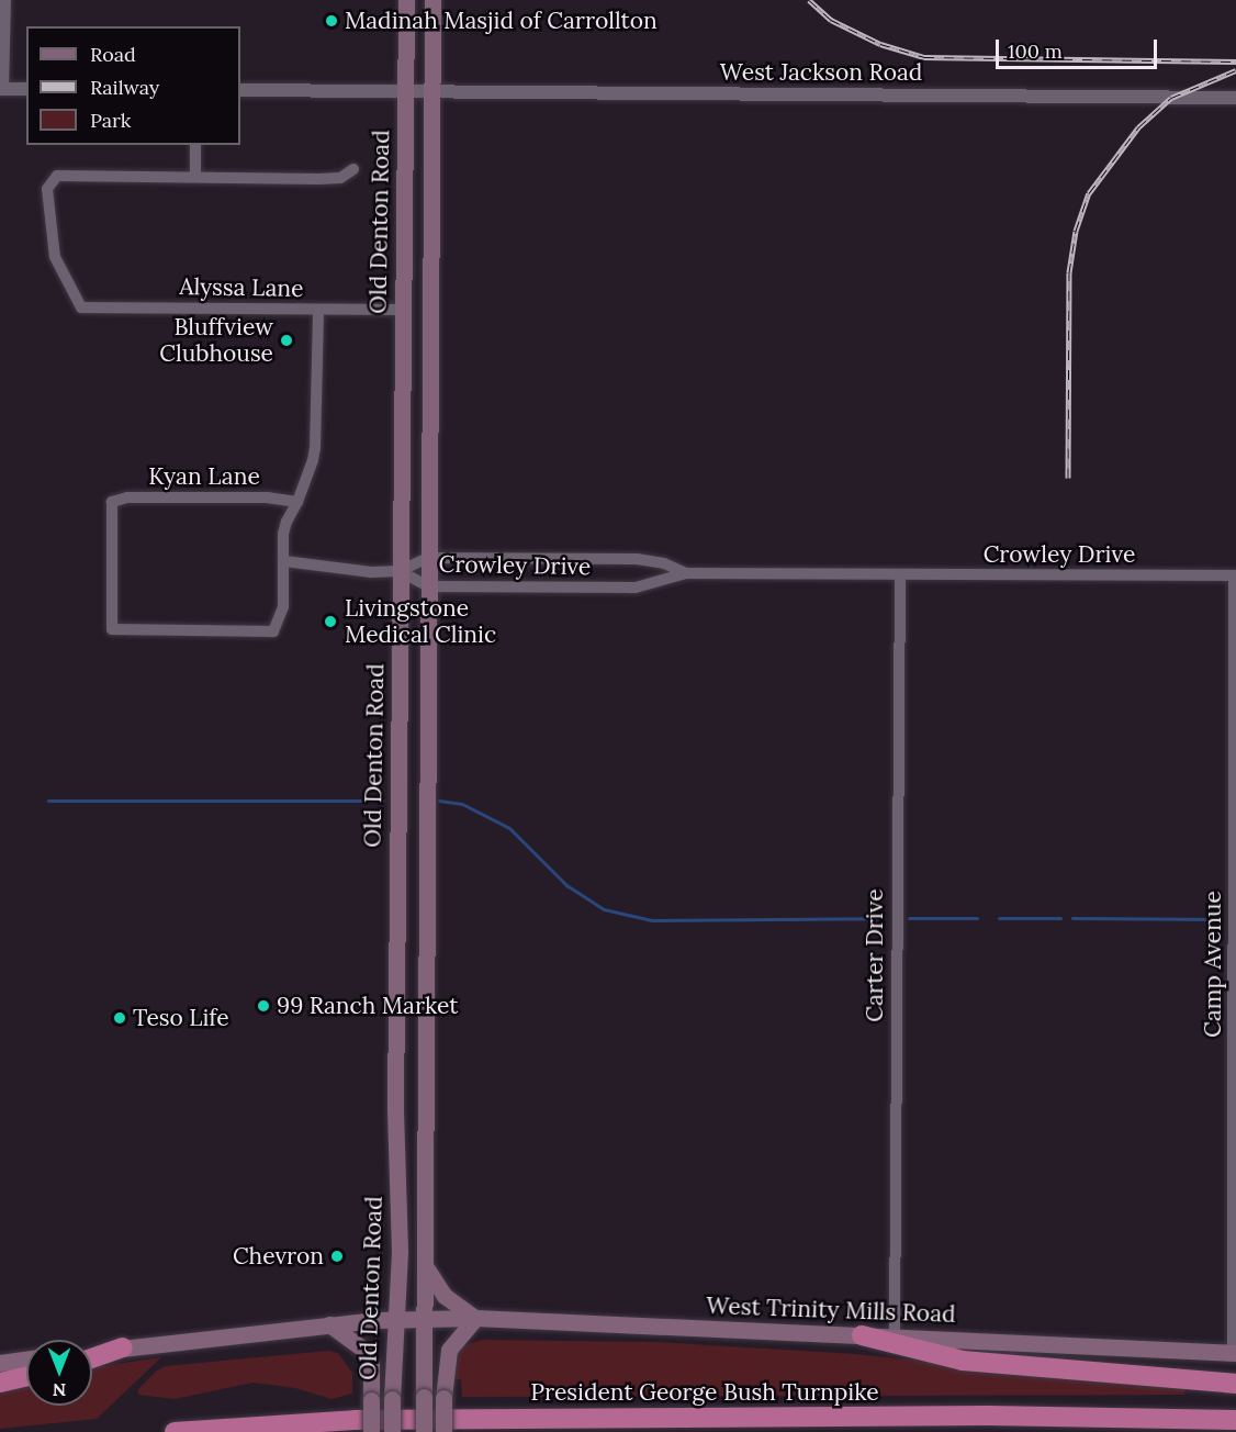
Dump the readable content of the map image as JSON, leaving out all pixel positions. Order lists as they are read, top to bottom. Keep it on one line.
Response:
{"streets":{"highway":["President George Bush Turnpike"],"main road":["Old Denton Road","West Trinity Mills Road"],"street":["West Jackson Road","Alyssa Lane","Kyan Lane","Crowley Drive","Carter Drive","Camp Avenue"]},"crossings":[["West Jackson Road","Old Denton Road"],["Old Denton Road","Alyssa Lane"],["Old Denton Road","Crowley Drive"],["Old Denton Road","West Trinity Mills Road"],["Crowley Drive","Carter Drive"],["Crowley Drive","Camp Avenue"],["Carter Drive","West Trinity Mills Road"],["Camp Avenue","West Trinity Mills Road"]],"places":["Madinah Masjid of Carrollton","Bluffview Clubhouse","Livingstone Medical Clinic","99 Ranch Market","Teso Life","Chevron"],"legend":["Road","Railway","Park"],"scale_bar":"100 m","north":"bottom"}
